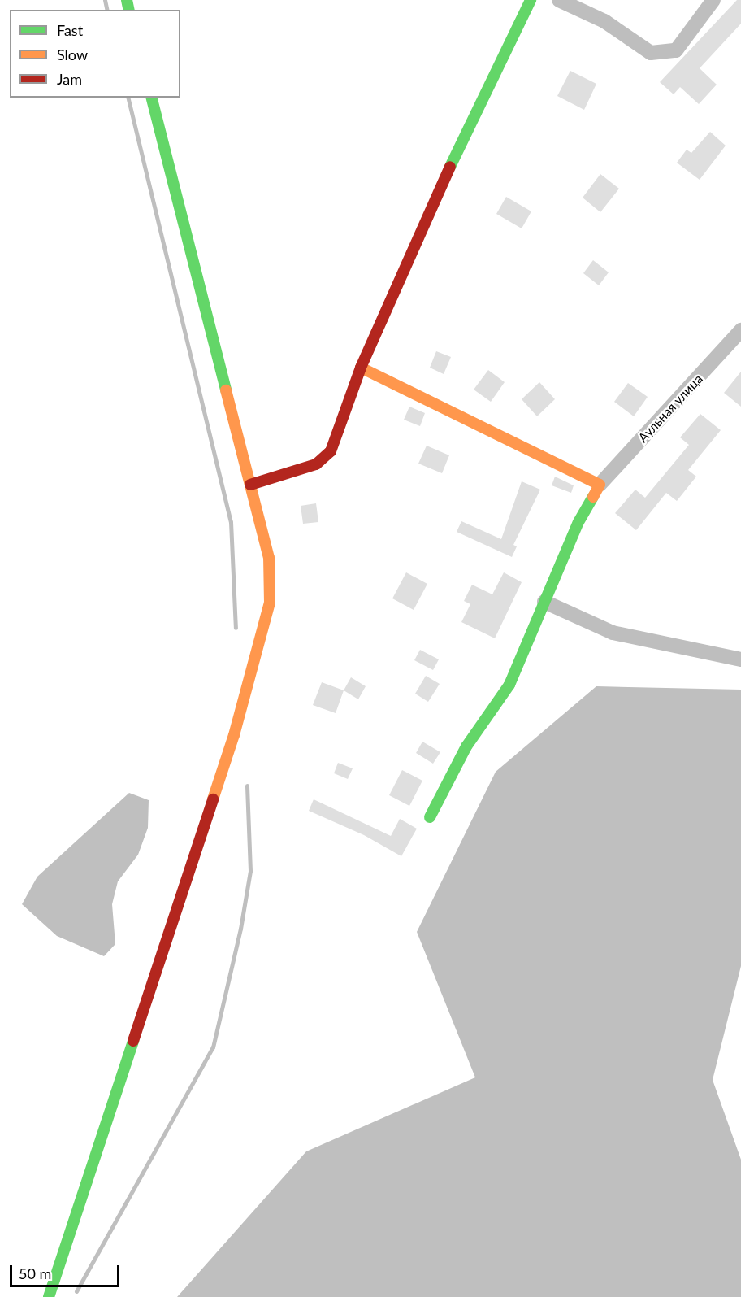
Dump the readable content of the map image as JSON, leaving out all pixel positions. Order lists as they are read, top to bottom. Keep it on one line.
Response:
{"streets":{"street":["Аульная улица"]},"legend":["Fast","Slow","Jam"],"scale_bar":"50 m"}
